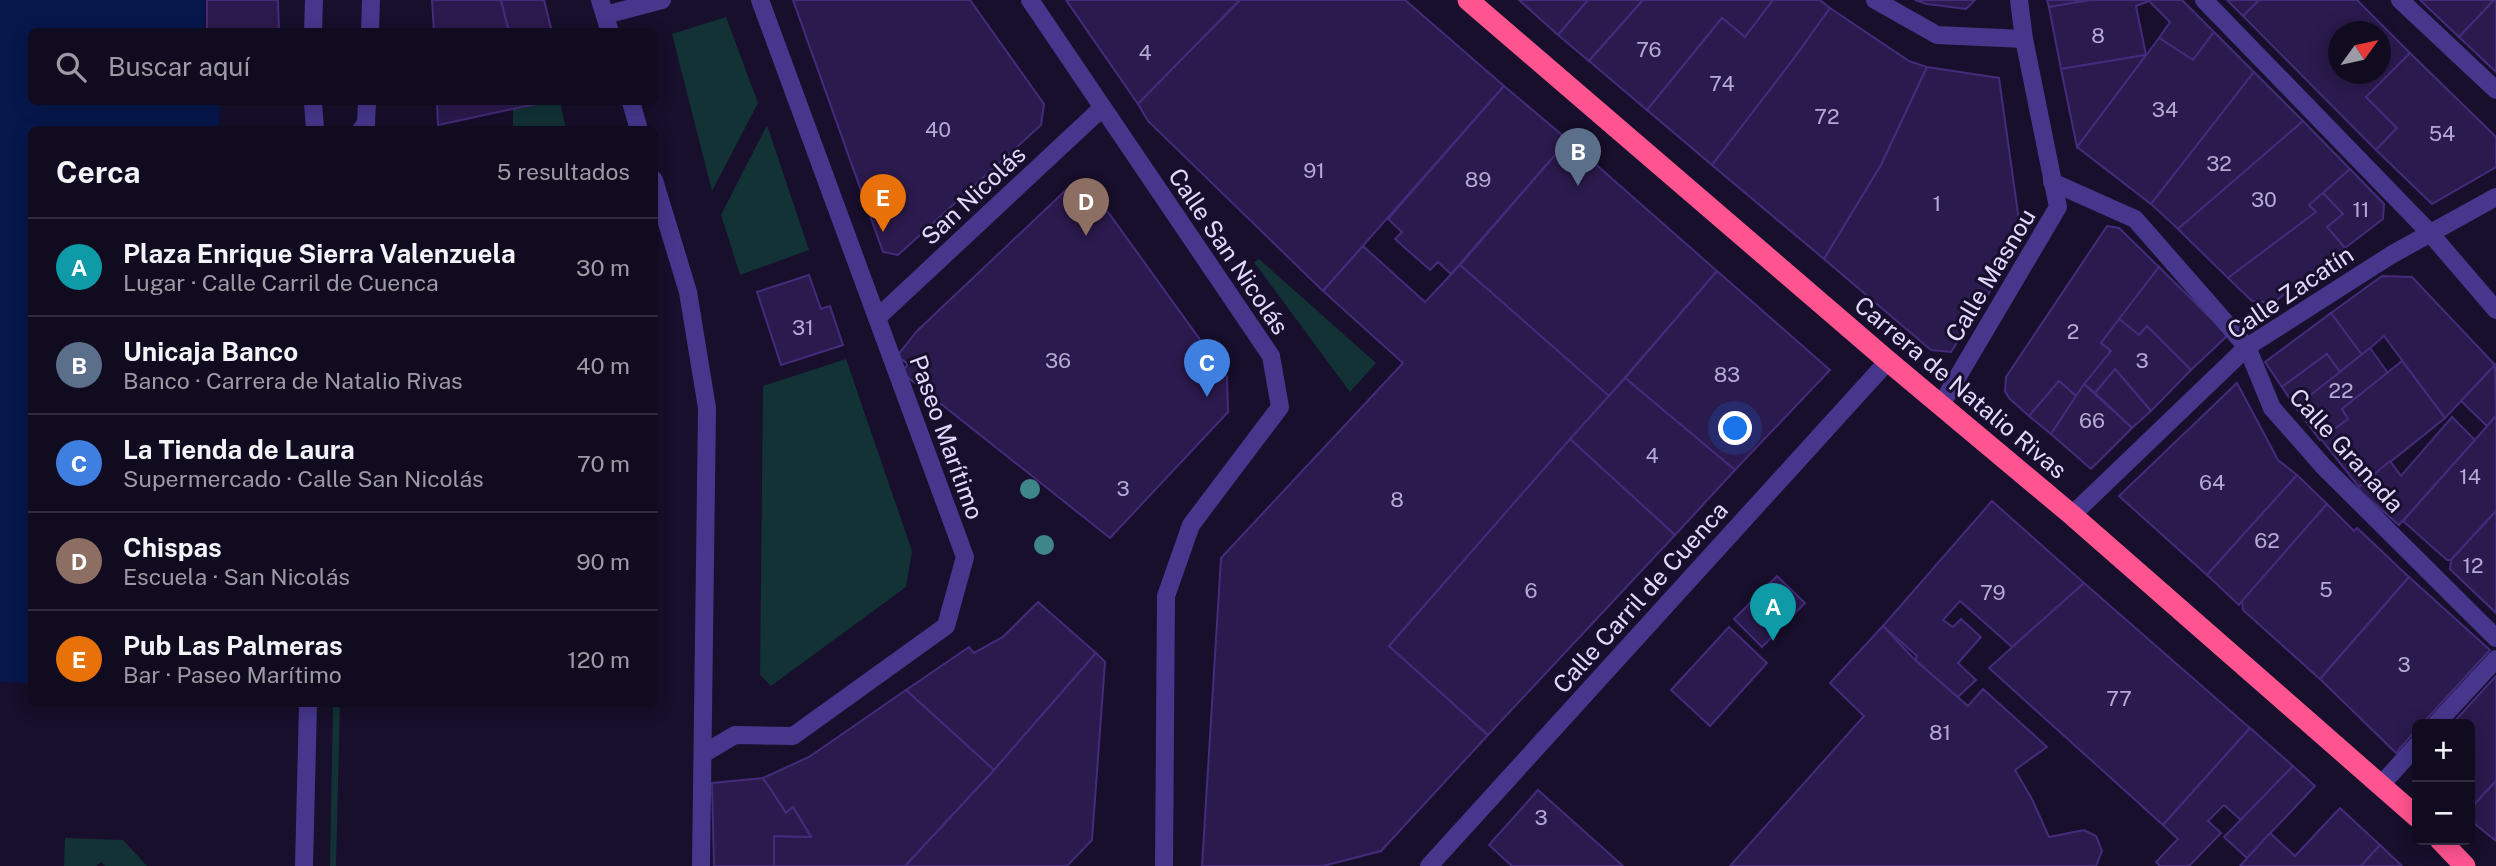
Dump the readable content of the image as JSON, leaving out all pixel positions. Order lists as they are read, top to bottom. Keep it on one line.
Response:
{"streets":{"highway":["Carrera de Natalio Rivas"],"street":["San Nicolás","Calle San Nicolás","Calle Masnou","Calle Zacatín","Paseo Marítimo","Calle Granada","Calle Carril de Cuenca"]},"crossings":[["San Nicolás","Calle San Nicolás"],["San Nicolás","Paseo Marítimo"],["Calle Masnou","Carrera de Natalio Rivas"],["Calle Masnou","Calle Granada"],["Calle Zacatín","Carrera de Natalio Rivas"],["Calle Zacatín","Calle Granada"],["Carrera de Natalio Rivas","Calle Carril de Cuenca"]],"house_numbers":["8","76","4","74","34","72","40","54","32","91","89","30","1","11","31","2","36","3","83","22","66","4","14","64","3","8","62","12","5","6","79","3","77","81","3"],"north":"top right","page":{"search":"Buscar aquí","heading":["Cerca","5 resultados"],"pins":["B","E","D","C","A"],"list":[{"mark":"A","name":"Plaza Enrique Sierra Valenzuela","note":"Lugar · Calle Carril de Cuenca","value":"30 m"},{"mark":"B","name":"Unicaja Banco","note":"Banco · Carrera de Natalio Rivas","value":"40 m"},{"mark":"C","name":"La Tienda de Laura","note":"Supermercado · Calle San Nicolás","value":"70 m"},{"mark":"D","name":"Chispas","note":"Escuela · San Nicolás","value":"90 m"},{"mark":"E","name":"Pub Las Palmeras","note":"Bar · Paseo Marítimo","value":"120 m"}],"map_buttons":["+","−"]}}
